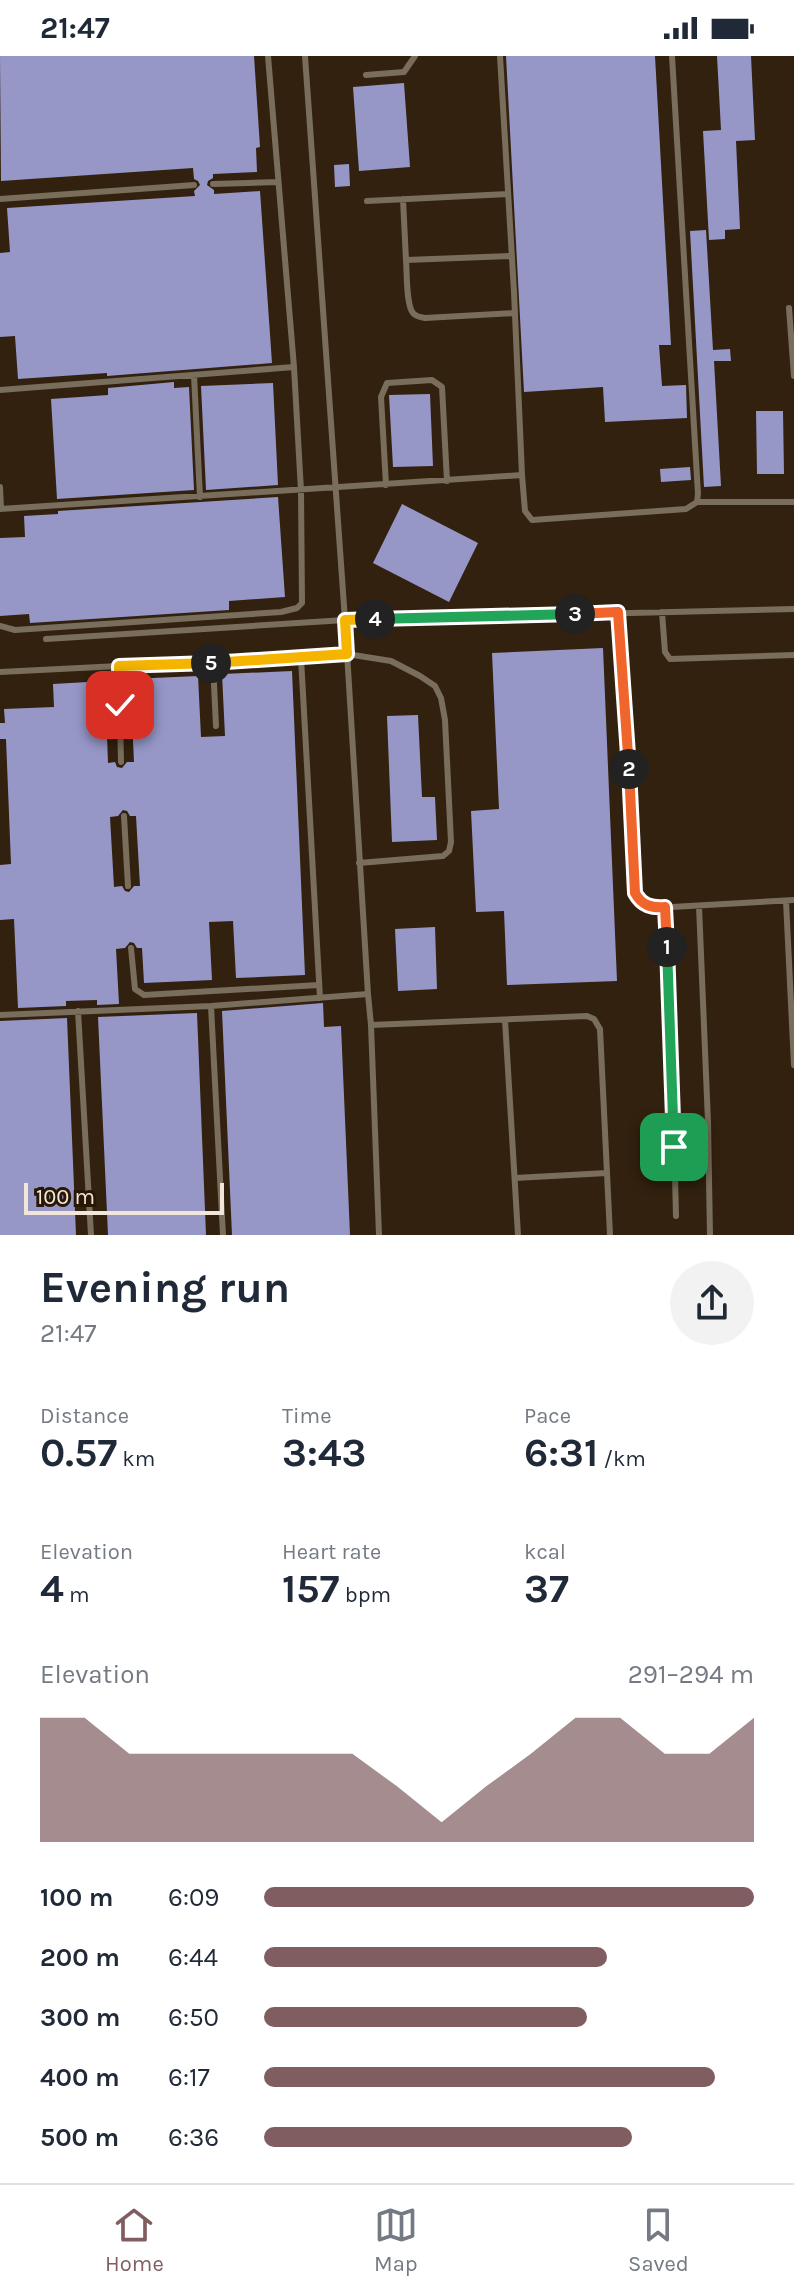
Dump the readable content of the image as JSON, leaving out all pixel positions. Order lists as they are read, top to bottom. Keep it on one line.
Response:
{"scale_bar":"100 m","page":{"status":"21:47","pins":["3","4","5","2","1"],"scale":"100 m","heading":["Evening run","21:47"],"stats":[["Distance","0.57 km"],["Time","3:43"],["Pace","6:31 /km"],["Elevation","4 m"],["Heart rate","157 bpm"],["kcal","37"]],"chart":["Elevation","291–294 m"],"list":[{"name":"100 m","note":"6:09"},{"name":"200 m","note":"6:44"},{"name":"300 m","note":"6:50"},{"name":"400 m","note":"6:17"},{"name":"500 m","note":"6:36"}],"tabs":["Home","Map","Saved"]}}
